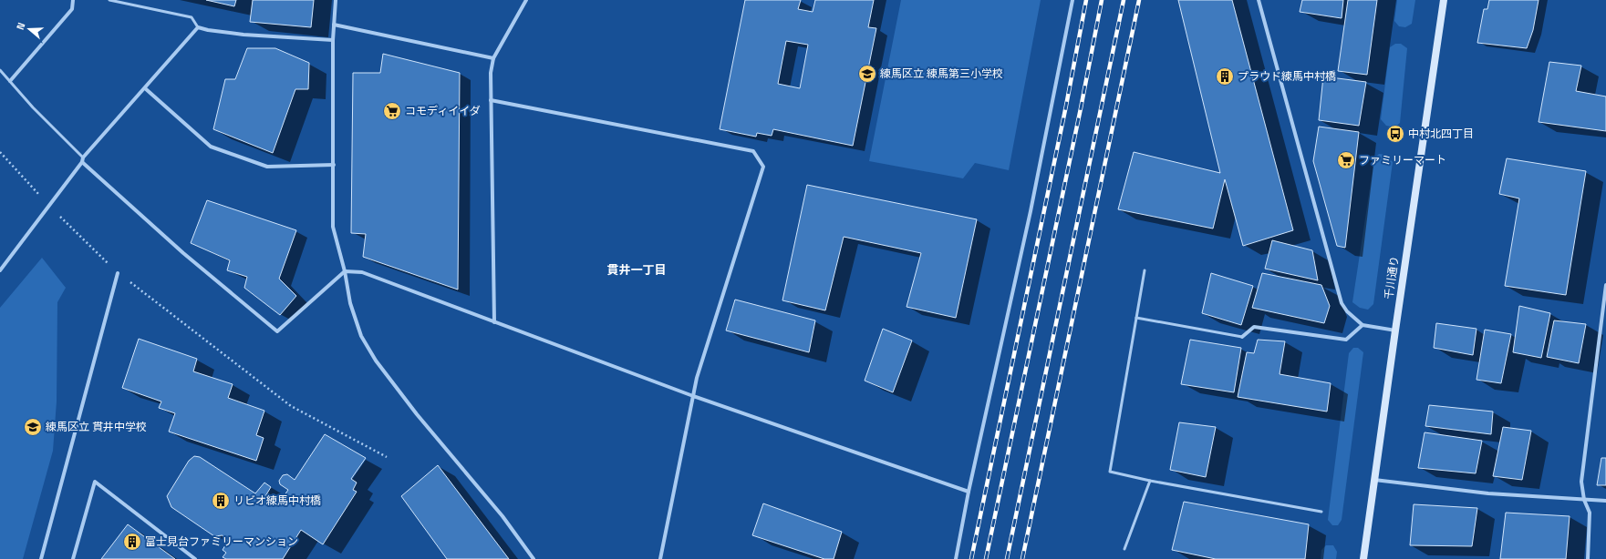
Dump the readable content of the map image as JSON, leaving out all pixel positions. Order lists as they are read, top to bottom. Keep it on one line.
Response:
{"streets":{"main road":["千川通り"]},"districts":["貫井一丁目"],"places":{"school or university":["練馬区立 練馬第三小学校","練馬区立 貫井中学校"],"building":["プラウド練馬中村橋","リビオ練馬中村橋","富士見台ファミリーマンション"],"supermarket":["コモディイイダ","ファミリーマート"],"bus stop":["中村北四丁目"]},"north":"left"}
